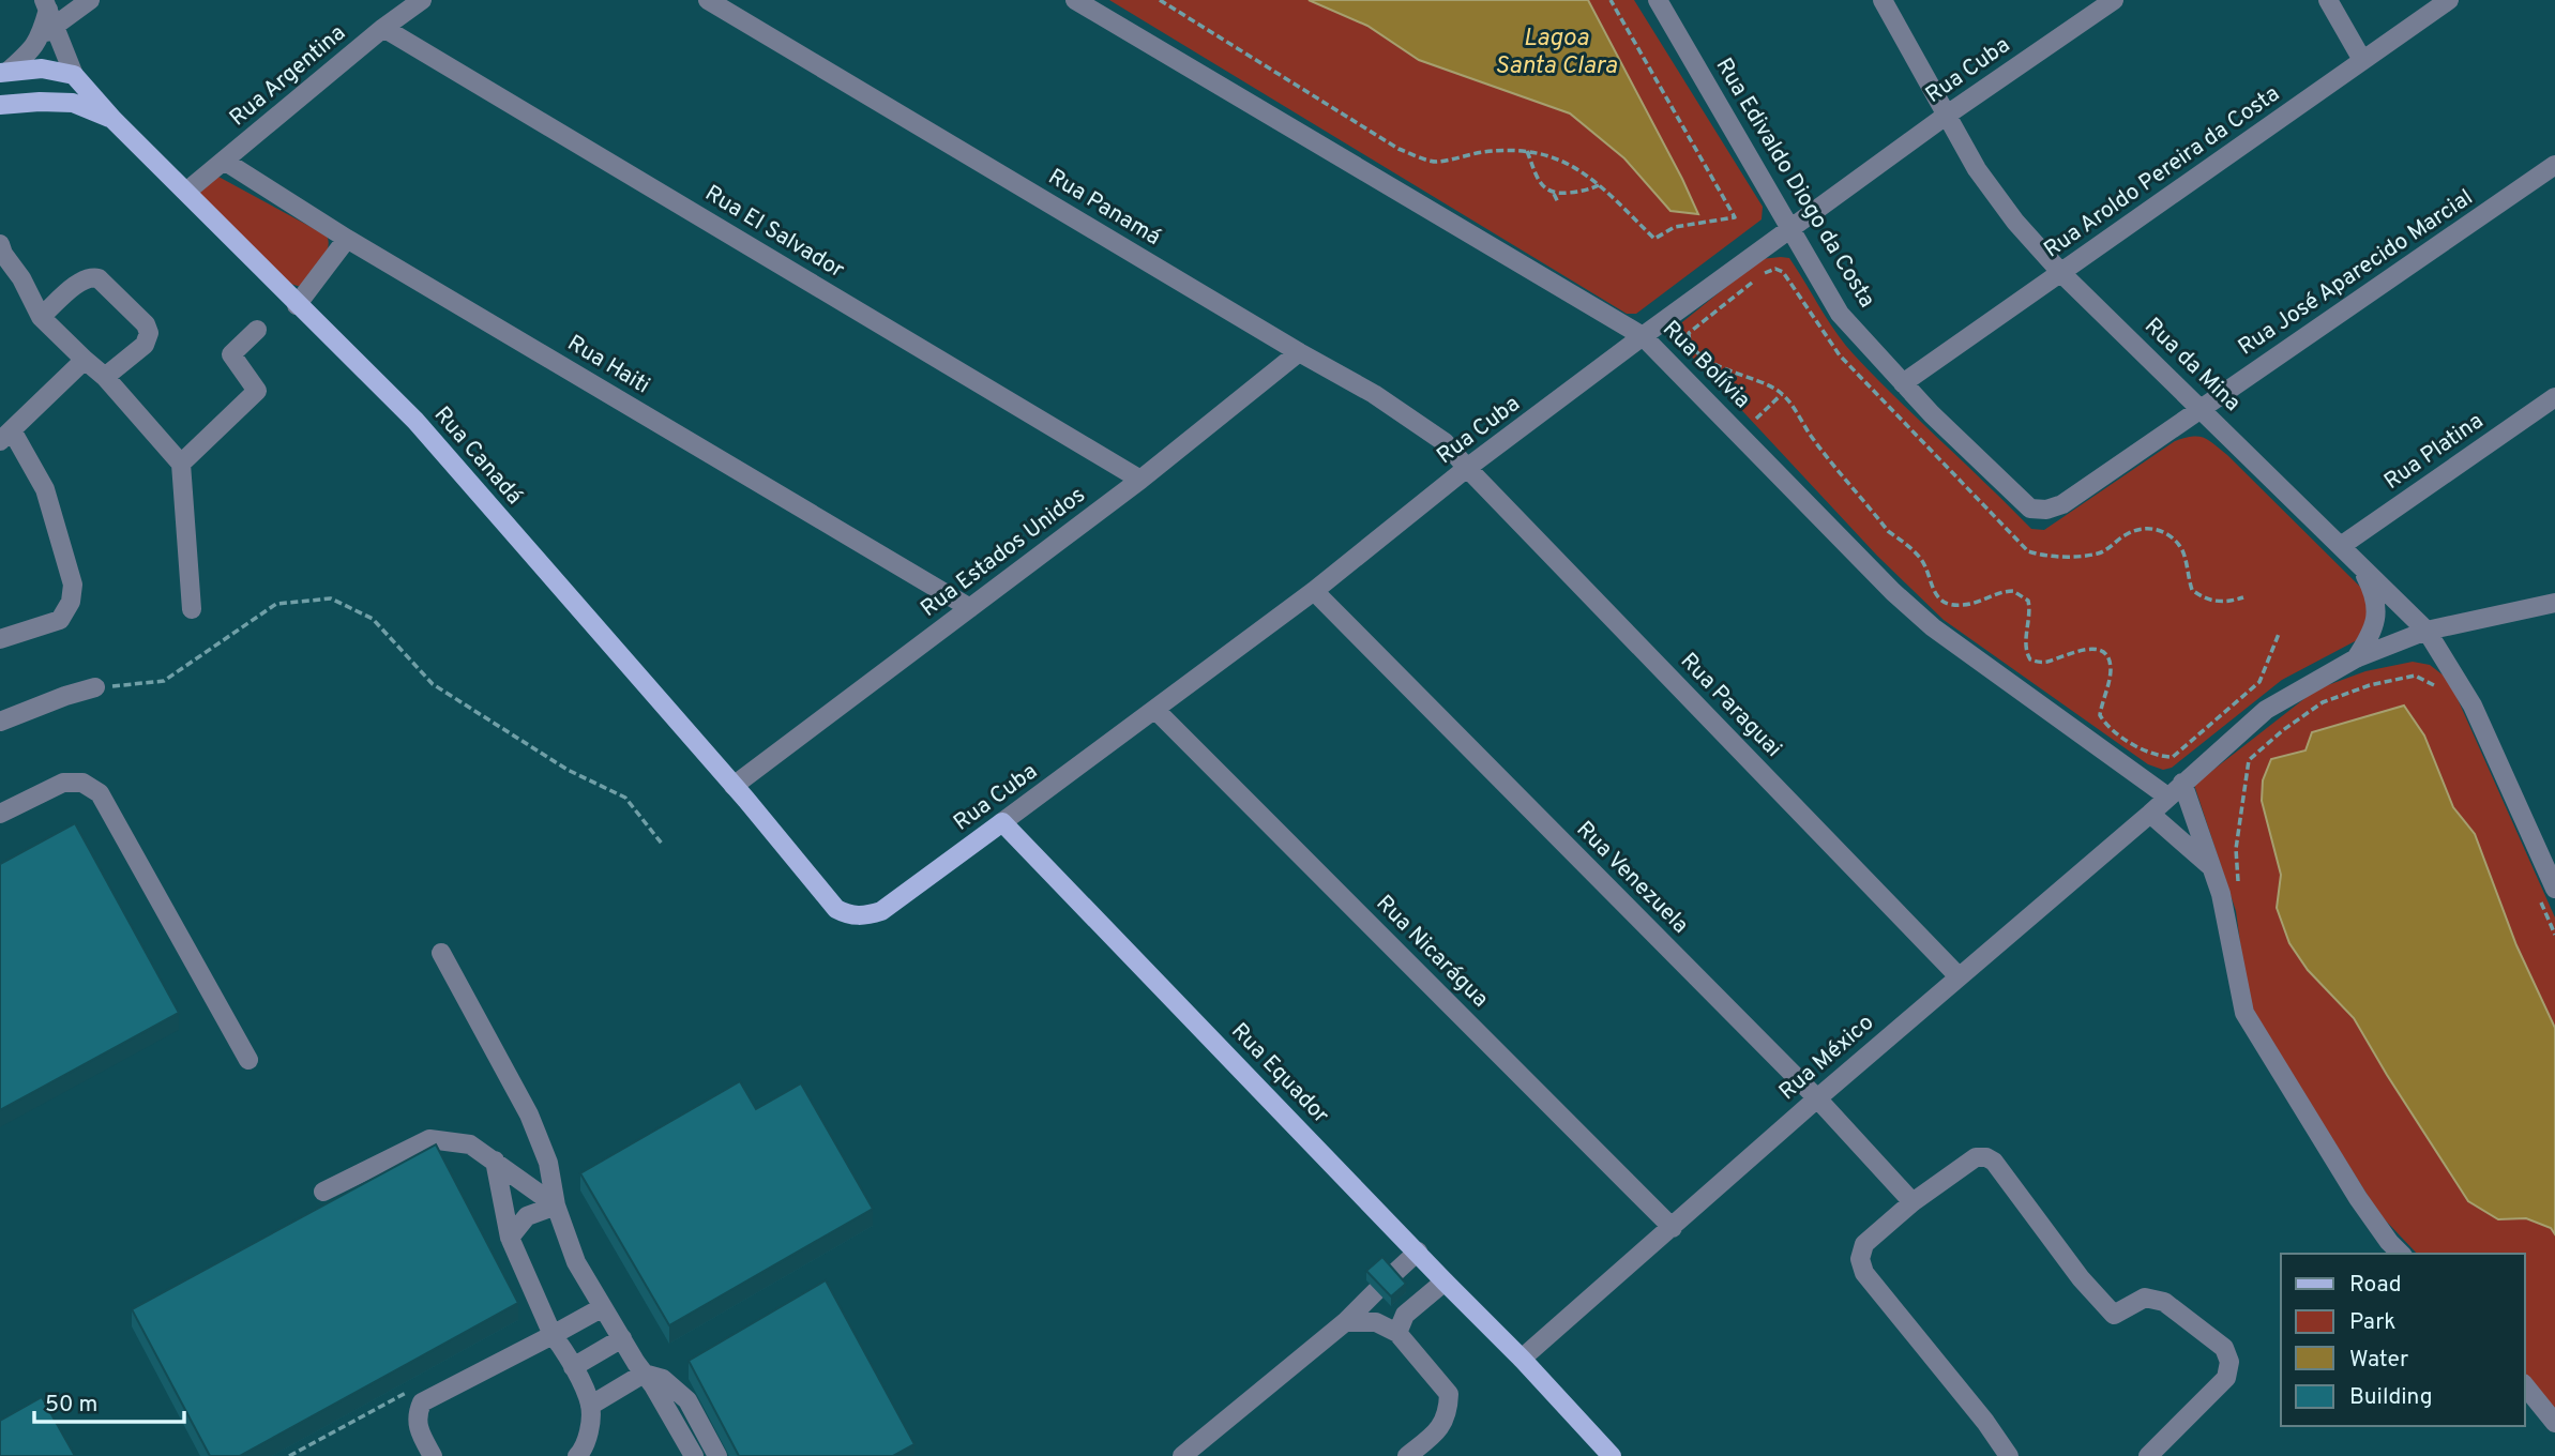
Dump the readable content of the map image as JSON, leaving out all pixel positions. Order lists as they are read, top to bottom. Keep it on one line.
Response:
{"streets":{"main road":["Rua Cuba","Rua Canadá","Rua Equador"],"street":["Rua Argentina","Rua Aroldo Pereira da Costa","Rua Edivaldo Diogo da Costa","Rua Panamá","Rua El Salvador","Rua José Aparecido Marcial","Rua Haiti","Rua Bolívia","Rua da Mina","Rua Platina","Rua Estados Unidos","Rua Paraguai","Rua Venezuela","Rua Nicarágua","Rua México"]},"crossings":[["Rua Cuba","Rua Edivaldo Diogo da Costa"],["Rua Cuba","Rua Panamá"],["Rua Cuba","Rua Bolívia"],["Rua Cuba","Rua da Mina"],["Rua Cuba","Rua Canadá"],["Rua Cuba","Rua Paraguai"],["Rua Cuba","Rua Venezuela"],["Rua Cuba","Rua Nicarágua"],["Rua Cuba","Rua Equador"],["Rua Argentina","Rua El Salvador"],["Rua Argentina","Rua Haiti"],["Rua Argentina","Rua Canadá"],["Rua Aroldo Pereira da Costa","Rua Edivaldo Diogo da Costa"],["Rua Aroldo Pereira da Costa","Rua da Mina"],["Rua Edivaldo Diogo da Costa","Rua José Aparecido Marcial"],["Rua Panamá","Rua Estados Unidos"],["Rua Panamá","Rua Paraguai"],["Rua El Salvador","Rua Estados Unidos"],["Rua José Aparecido Marcial","Rua da Mina"],["Rua Haiti","Rua Estados Unidos"],["Rua Bolívia","Rua México"],["Rua da Mina","Rua Platina"],["Rua da Mina","Rua México"],["Rua Canadá","Rua Estados Unidos"],["Rua Paraguai","Rua México"],["Rua Venezuela","Rua México"],["Rua Nicarágua","Rua México"],["Rua México","Rua Equador"]],"water":["Lagoa Santa Clara"],"legend":["Road","Park","Water","Building"],"scale_bar":"50 m"}
